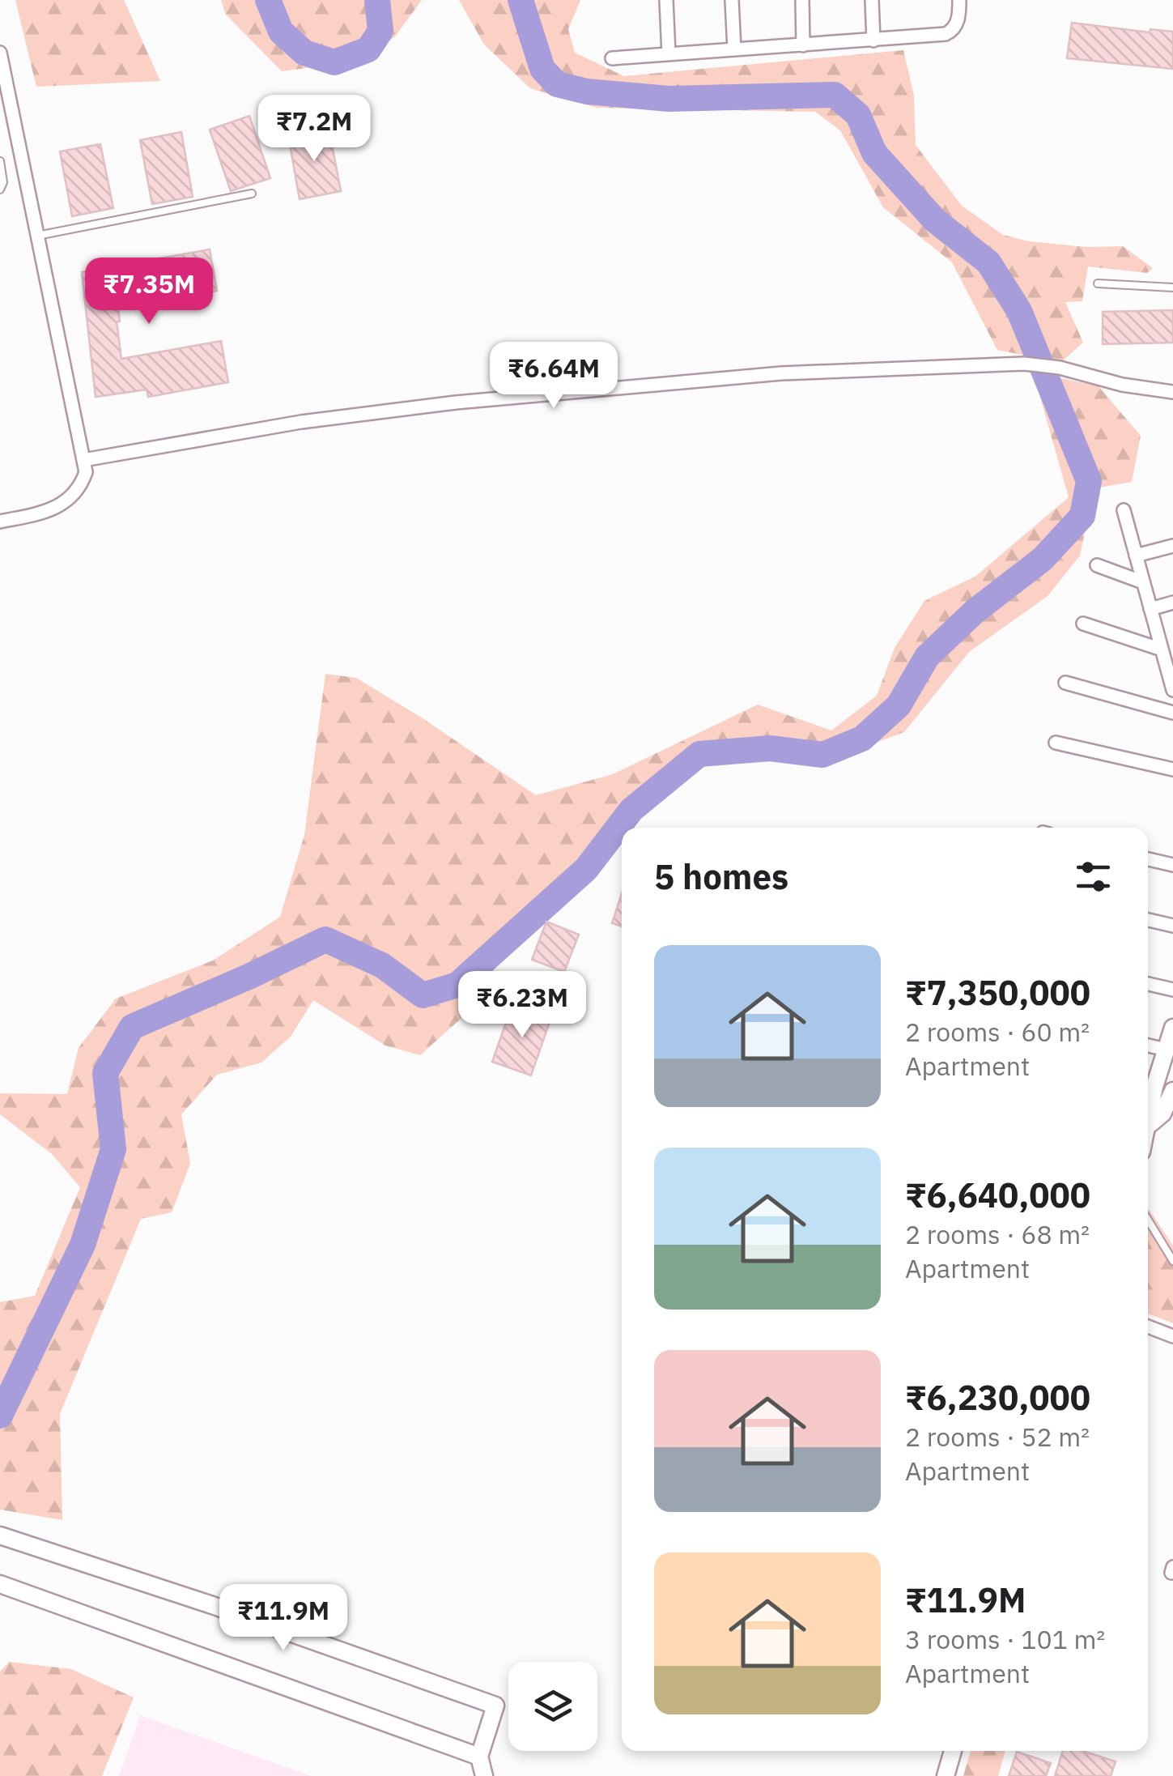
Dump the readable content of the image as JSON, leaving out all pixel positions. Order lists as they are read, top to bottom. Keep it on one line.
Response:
{"page":{"price":["₹7.2M","₹7.35M","₹6.64M","₹6.23M","₹11.9M"],"heading":"5 homes","list":[{"name":"₹7,350,000","note":"2 rooms · 60 m² · Apartment"},{"name":"₹6,640,000","note":"2 rooms · 68 m² · Apartment"},{"name":"₹6,230,000","note":"2 rooms · 52 m² · Apartment"},{"name":"₹11.9M","note":"3 rooms · 101 m² · Apartment"}]}}
